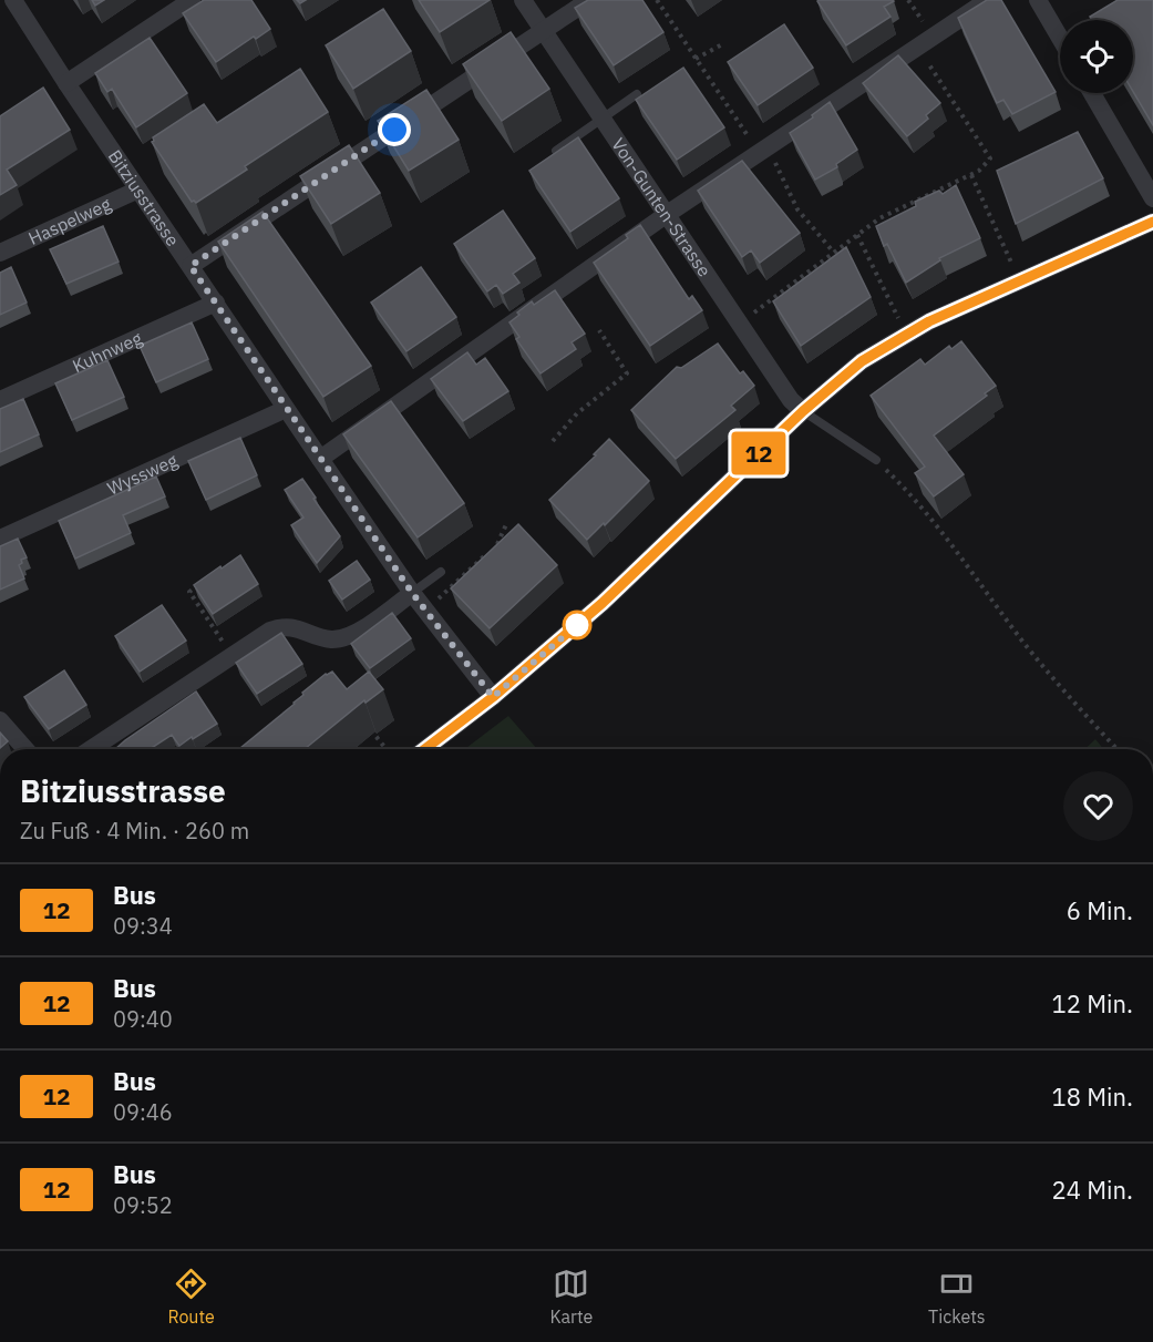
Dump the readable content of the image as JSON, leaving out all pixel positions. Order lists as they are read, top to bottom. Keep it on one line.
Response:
{"streets":{"street":["Bitziusstrasse","Von-Gunten-Strasse","Haspelweg","Kuhnweg","Wyssweg"]},"crossings":[["Bitziusstrasse","Haspelweg"],["Bitziusstrasse","Kuhnweg"],["Bitziusstrasse","Wyssweg"]],"lines":["bus line 12"],"page":{"on_map":"12","heading":["Bitziusstrasse","Zu Fuß · 4 Min. · 260 m"],"list":[{"mark":"12","name":"Bus","note":"09:34","value":"6 Min."},{"mark":"12","name":"Bus","note":"09:40","value":"12 Min."},{"mark":"12","name":"Bus","note":"09:46","value":"18 Min."},{"mark":"12","name":"Bus","note":"09:52","value":"24 Min."}],"tabs":["Route","Karte","Tickets"]}}
